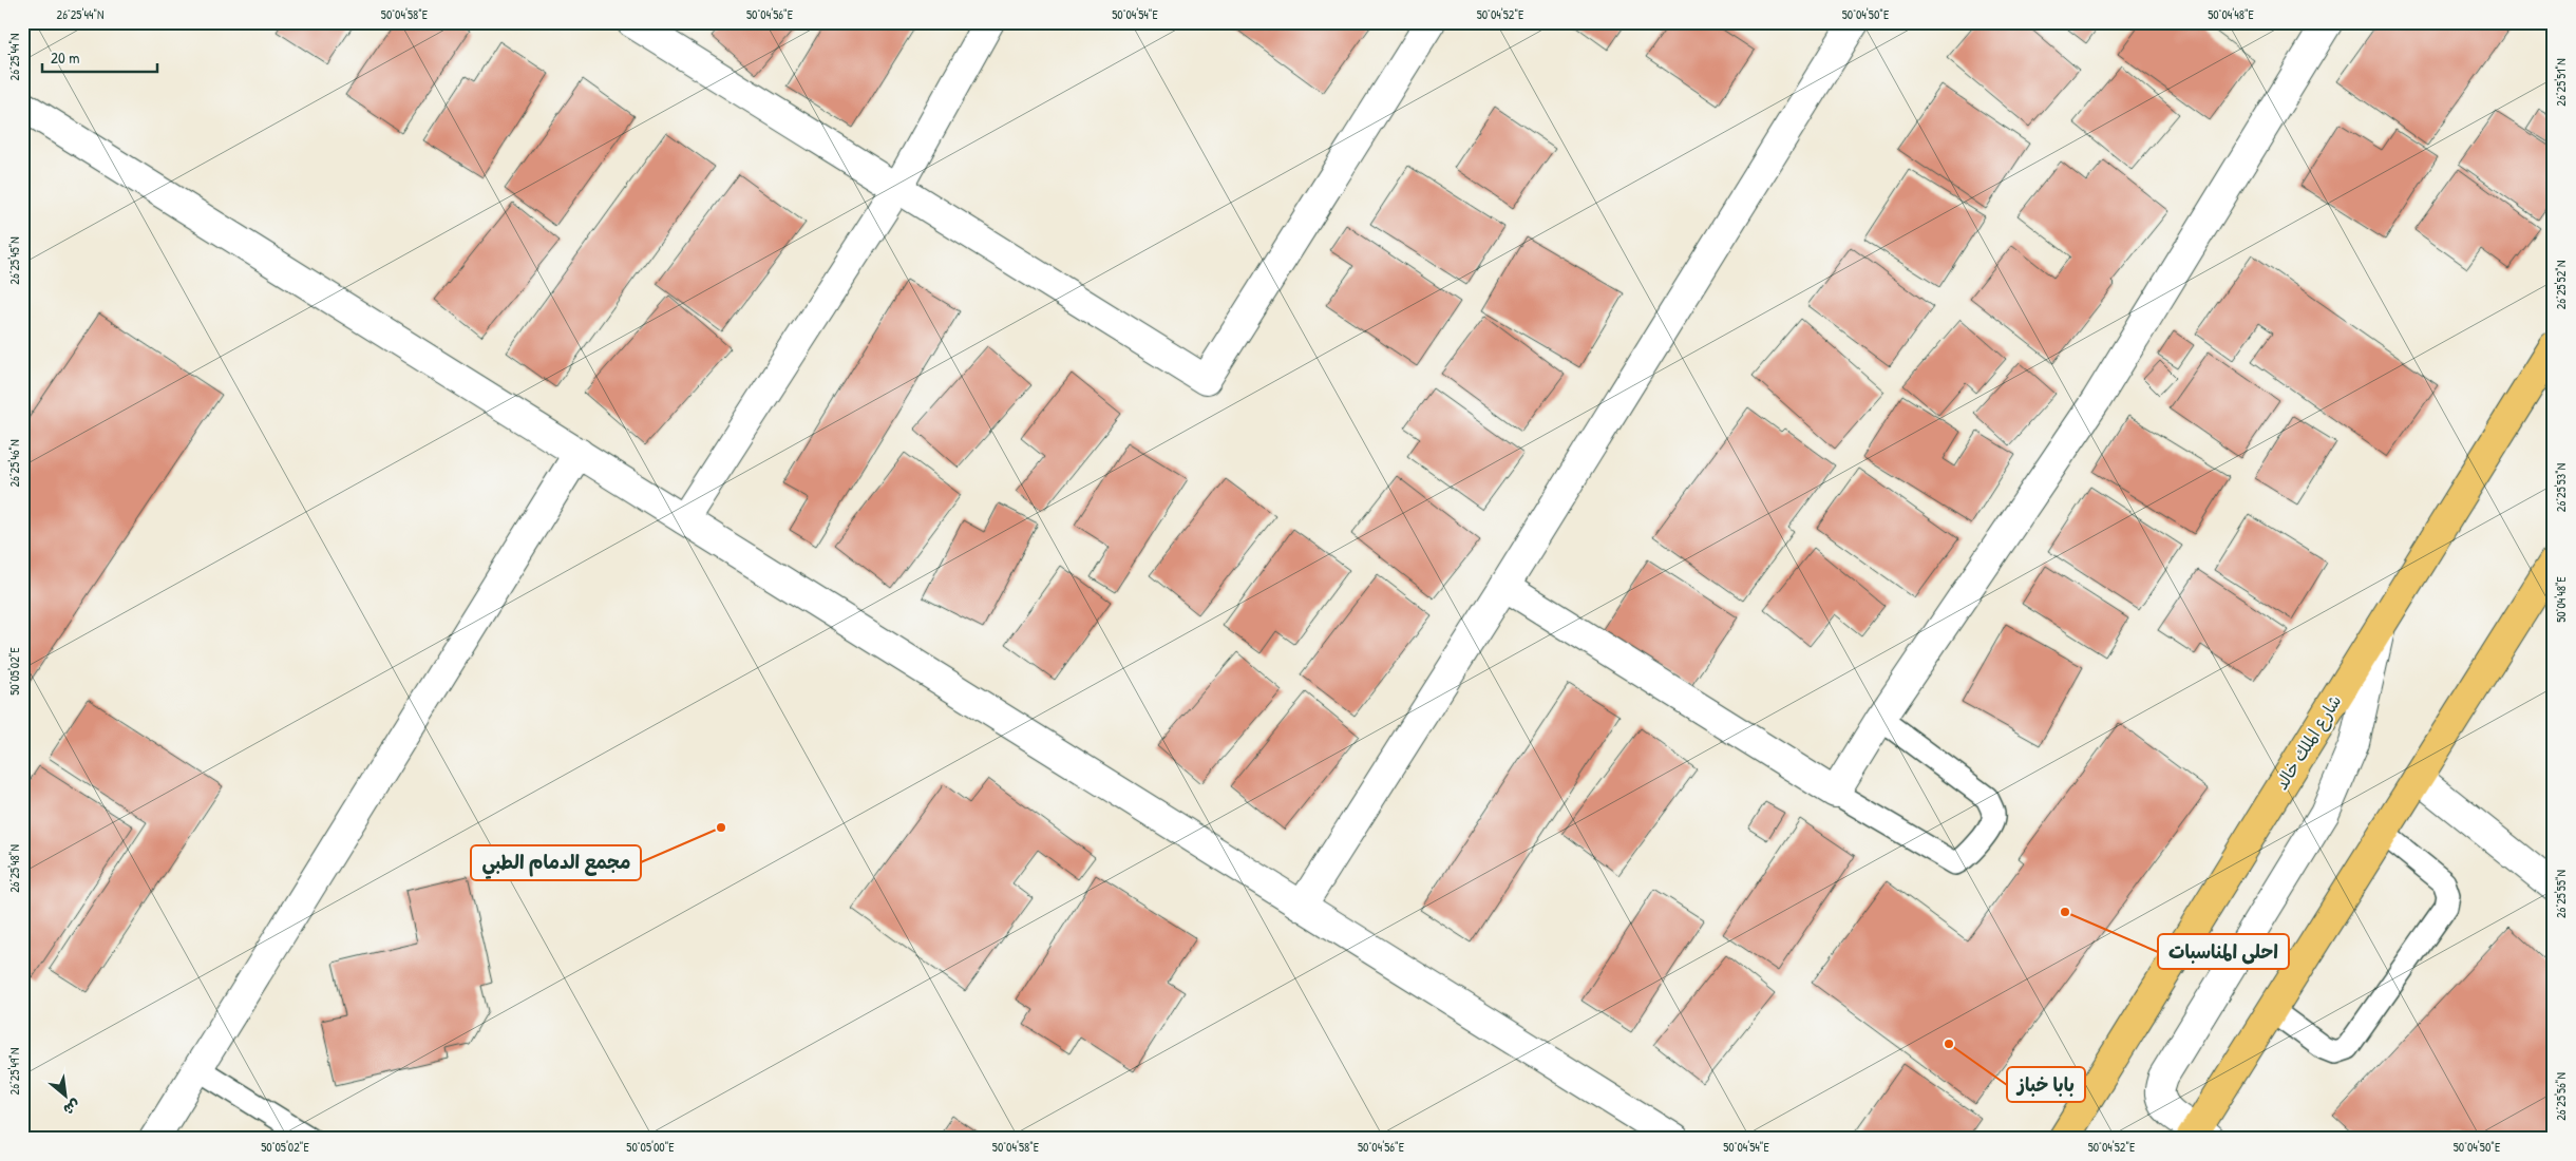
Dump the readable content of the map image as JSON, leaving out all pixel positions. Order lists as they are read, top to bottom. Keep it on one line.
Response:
{"streets":{"main road":["شارع الملك خالد"]},"places":["مجمع الدمام الطبي","احلى المناسبات","بابا خباز"],"scale_bar":"20 m","north":"bottom right","coordinates":["26°25'44\"N","50°04'58\"E","50°04'56\"E","50°04'54\"E","50°04'52\"E","50°04'50\"E","50°04'48\"E","26°25'51\"N","26°25'45\"N","26°25'52\"N","26°25'46\"N","26°25'53\"N","50°05'02\"E","26°25'48\"N","26°25'55\"N","26°25'49\"N","26°25'56\"N","50°05'00\"E"]}
